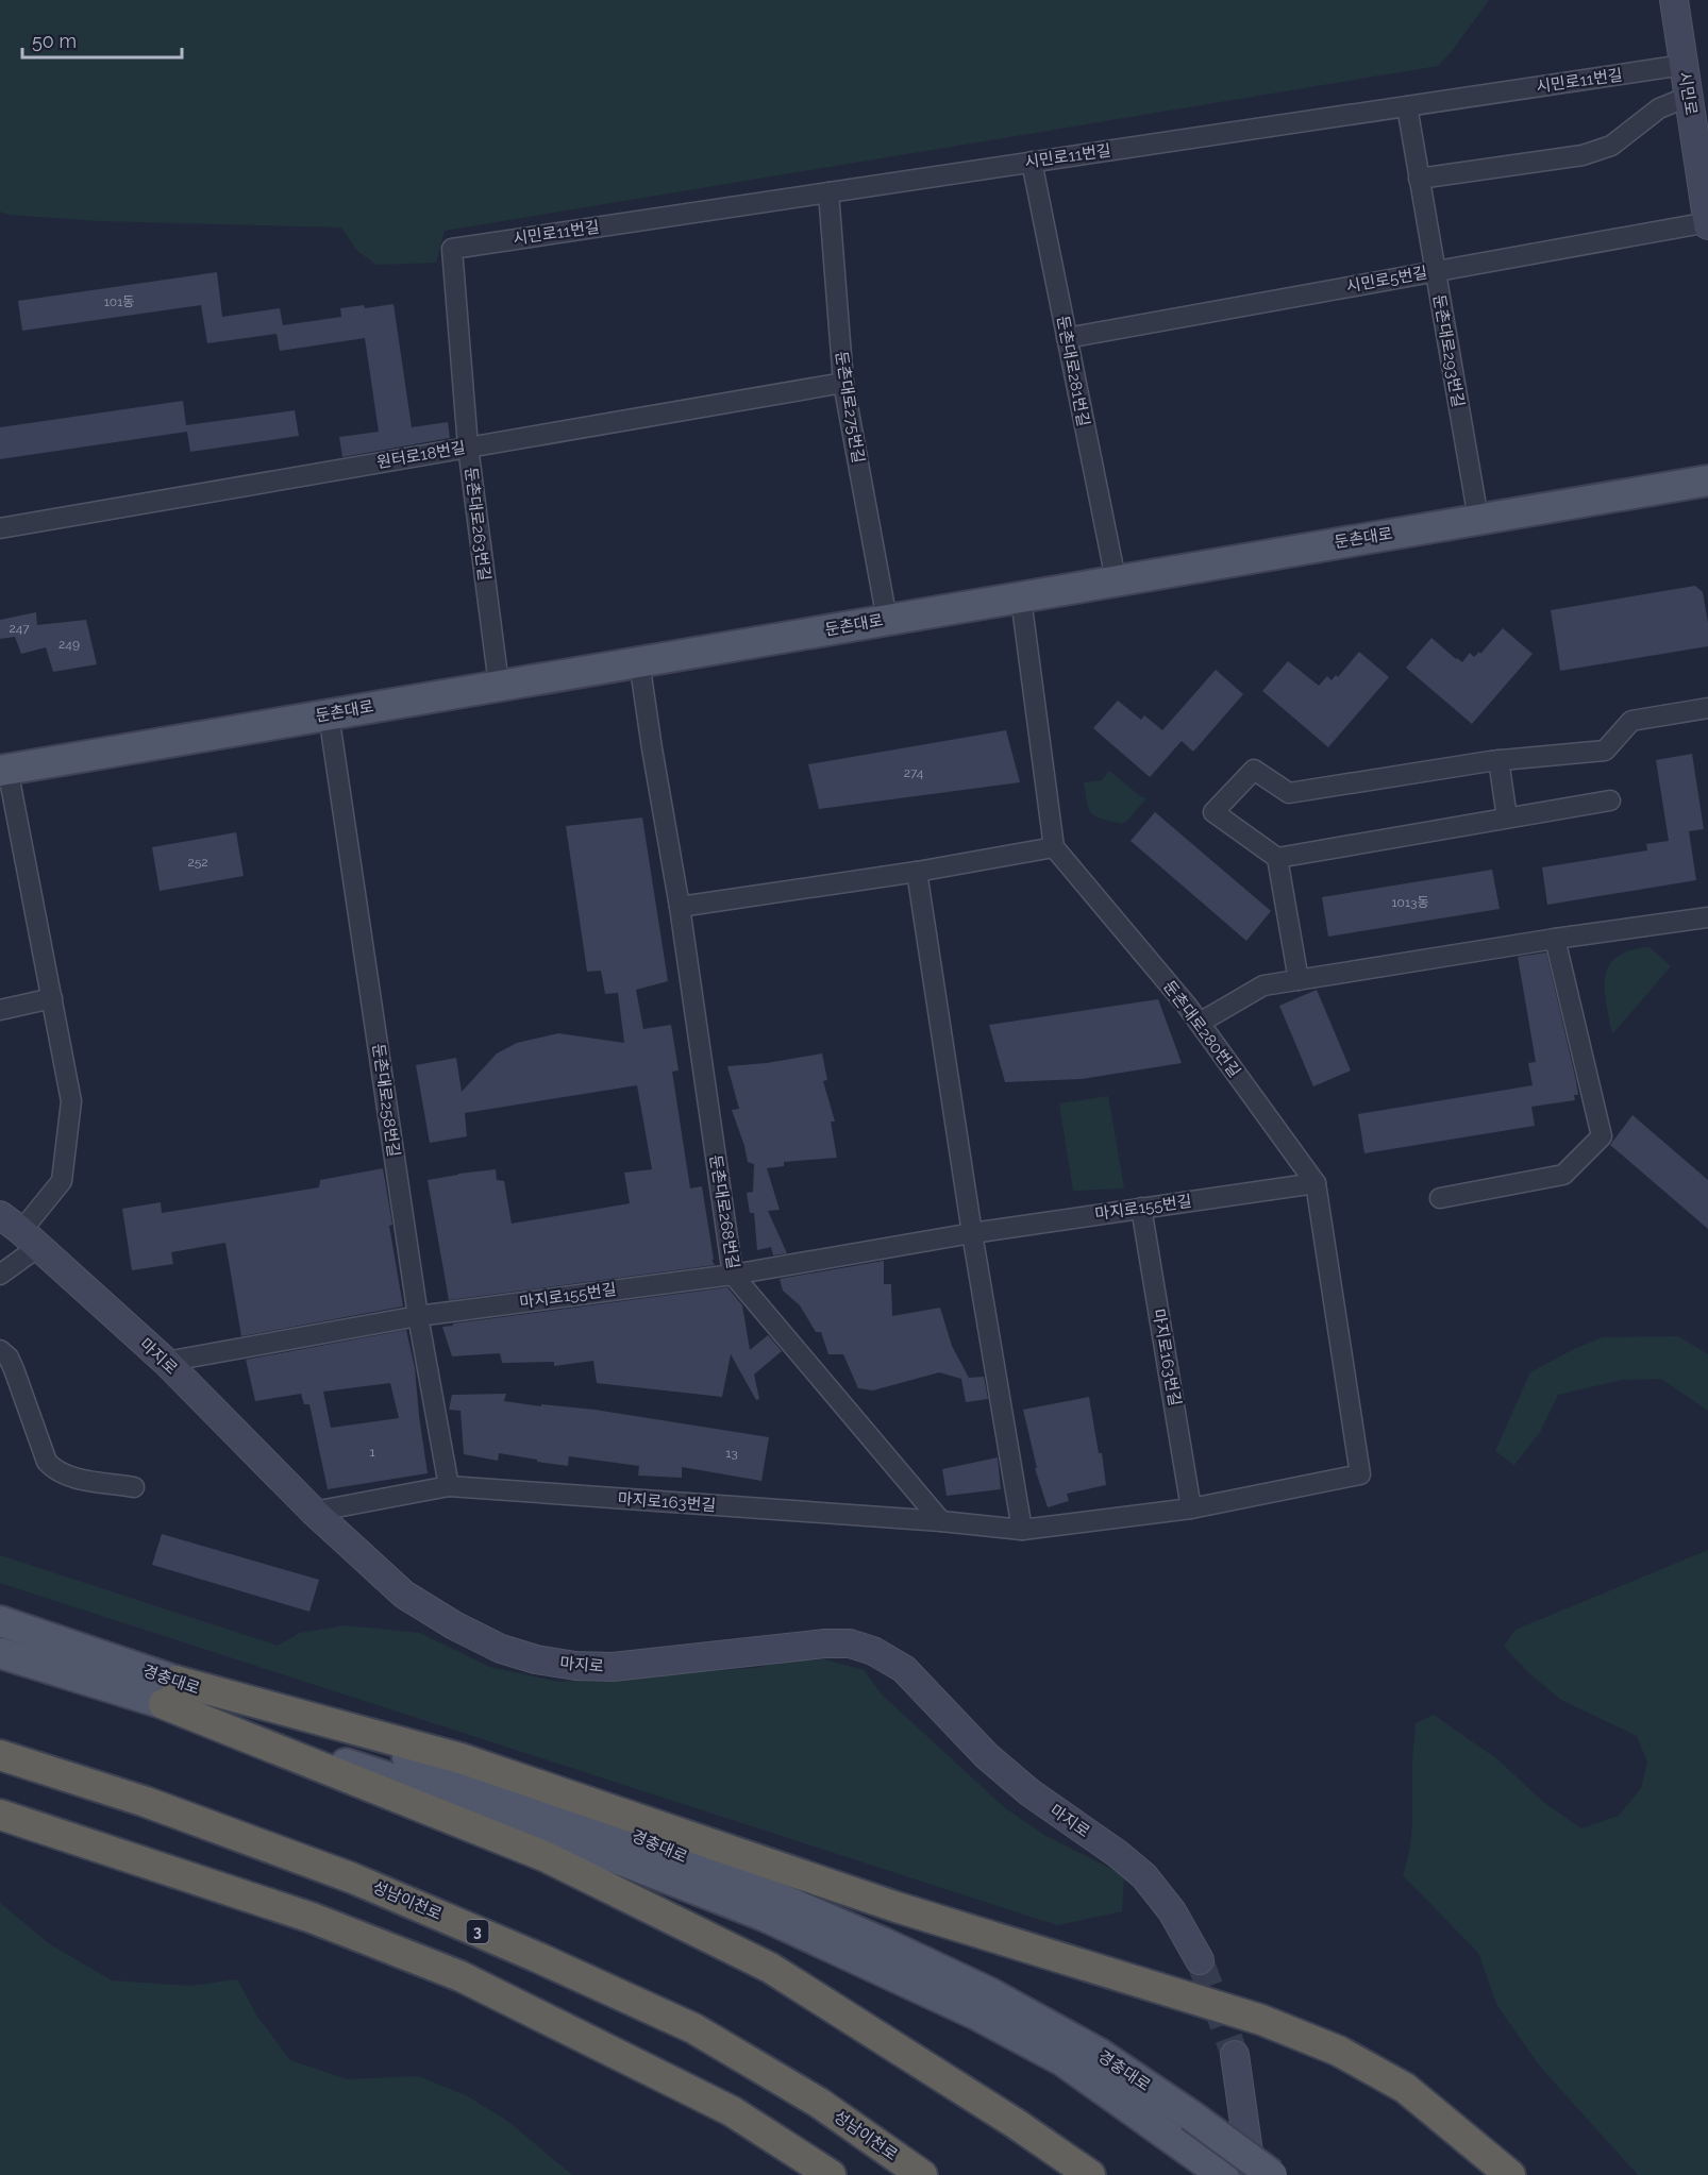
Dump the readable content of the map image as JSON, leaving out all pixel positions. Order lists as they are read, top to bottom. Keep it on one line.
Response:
{"streets":{"highway":["성남이천로","3"],"main road":["시민로","둔촌대로","마지로","경충대로"],"street":["시민로11번길","시민로5번길","둔촌대로293번길","둔촌대로281번길","둔촌대로275번길","원터로18번길","둔촌대로263번길","둔촌대로280번길","둔촌대로258번길","마지로155번길","둔촌대로268번길","마지로163번길"]},"crossings":[["시민로11번길","시민로"],["시민로11번길","둔촌대로293번길"],["시민로11번길","둔촌대로281번길"],["시민로11번길","둔촌대로275번길"],["시민로11번길","둔촌대로263번길"],["시민로","시민로5번길"],["시민로5번길","둔촌대로293번길"],["시민로5번길","둔촌대로281번길"],["둔촌대로293번길","둔촌대로"],["둔촌대로281번길","둔촌대로"],["둔촌대로275번길","원터로18번길"],["둔촌대로275번길","둔촌대로"],["원터로18번길","둔촌대로263번길"],["둔촌대로263번길","둔촌대로"],["둔촌대로","둔촌대로258번길"],["둔촌대로","둔촌대로268번길"],["둔촌대로280번길","마지로155번길"],["둔촌대로280번길","마지로163번길"],["둔촌대로258번길","마지로155번길"],["둔촌대로258번길","마지로163번길"],["마지로155번길","둔촌대로268번길"],["마지로155번길","마지로"],["마지로155번길","마지로163번길"],["둔촌대로268번길","마지로163번길"],["마지로","마지로163번길"]],"house_numbers":["101동","247","249","274","252","1013동","1","13"],"scale_bar":"50 m"}
